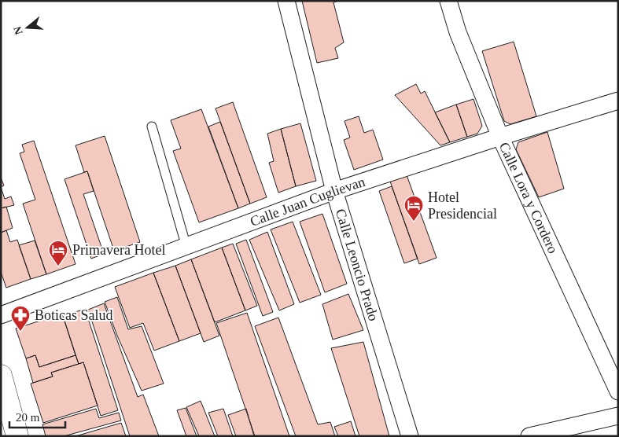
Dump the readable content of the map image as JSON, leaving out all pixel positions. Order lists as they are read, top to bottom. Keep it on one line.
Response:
{"streets":{"street":["Calle Lora y Cordero","Calle Juan Cuglievan","Calle Leoncio Prado"]},"crossings":[["Calle Lora y Cordero","Calle Juan Cuglievan"],["Calle Juan Cuglievan","Calle Leoncio Prado"]],"places":{"hotel":["Hotel Presidencial","Primavera Hotel"],"pharmacy":["Boticas Salud"]},"scale_bar":"20 m","north":"left"}
